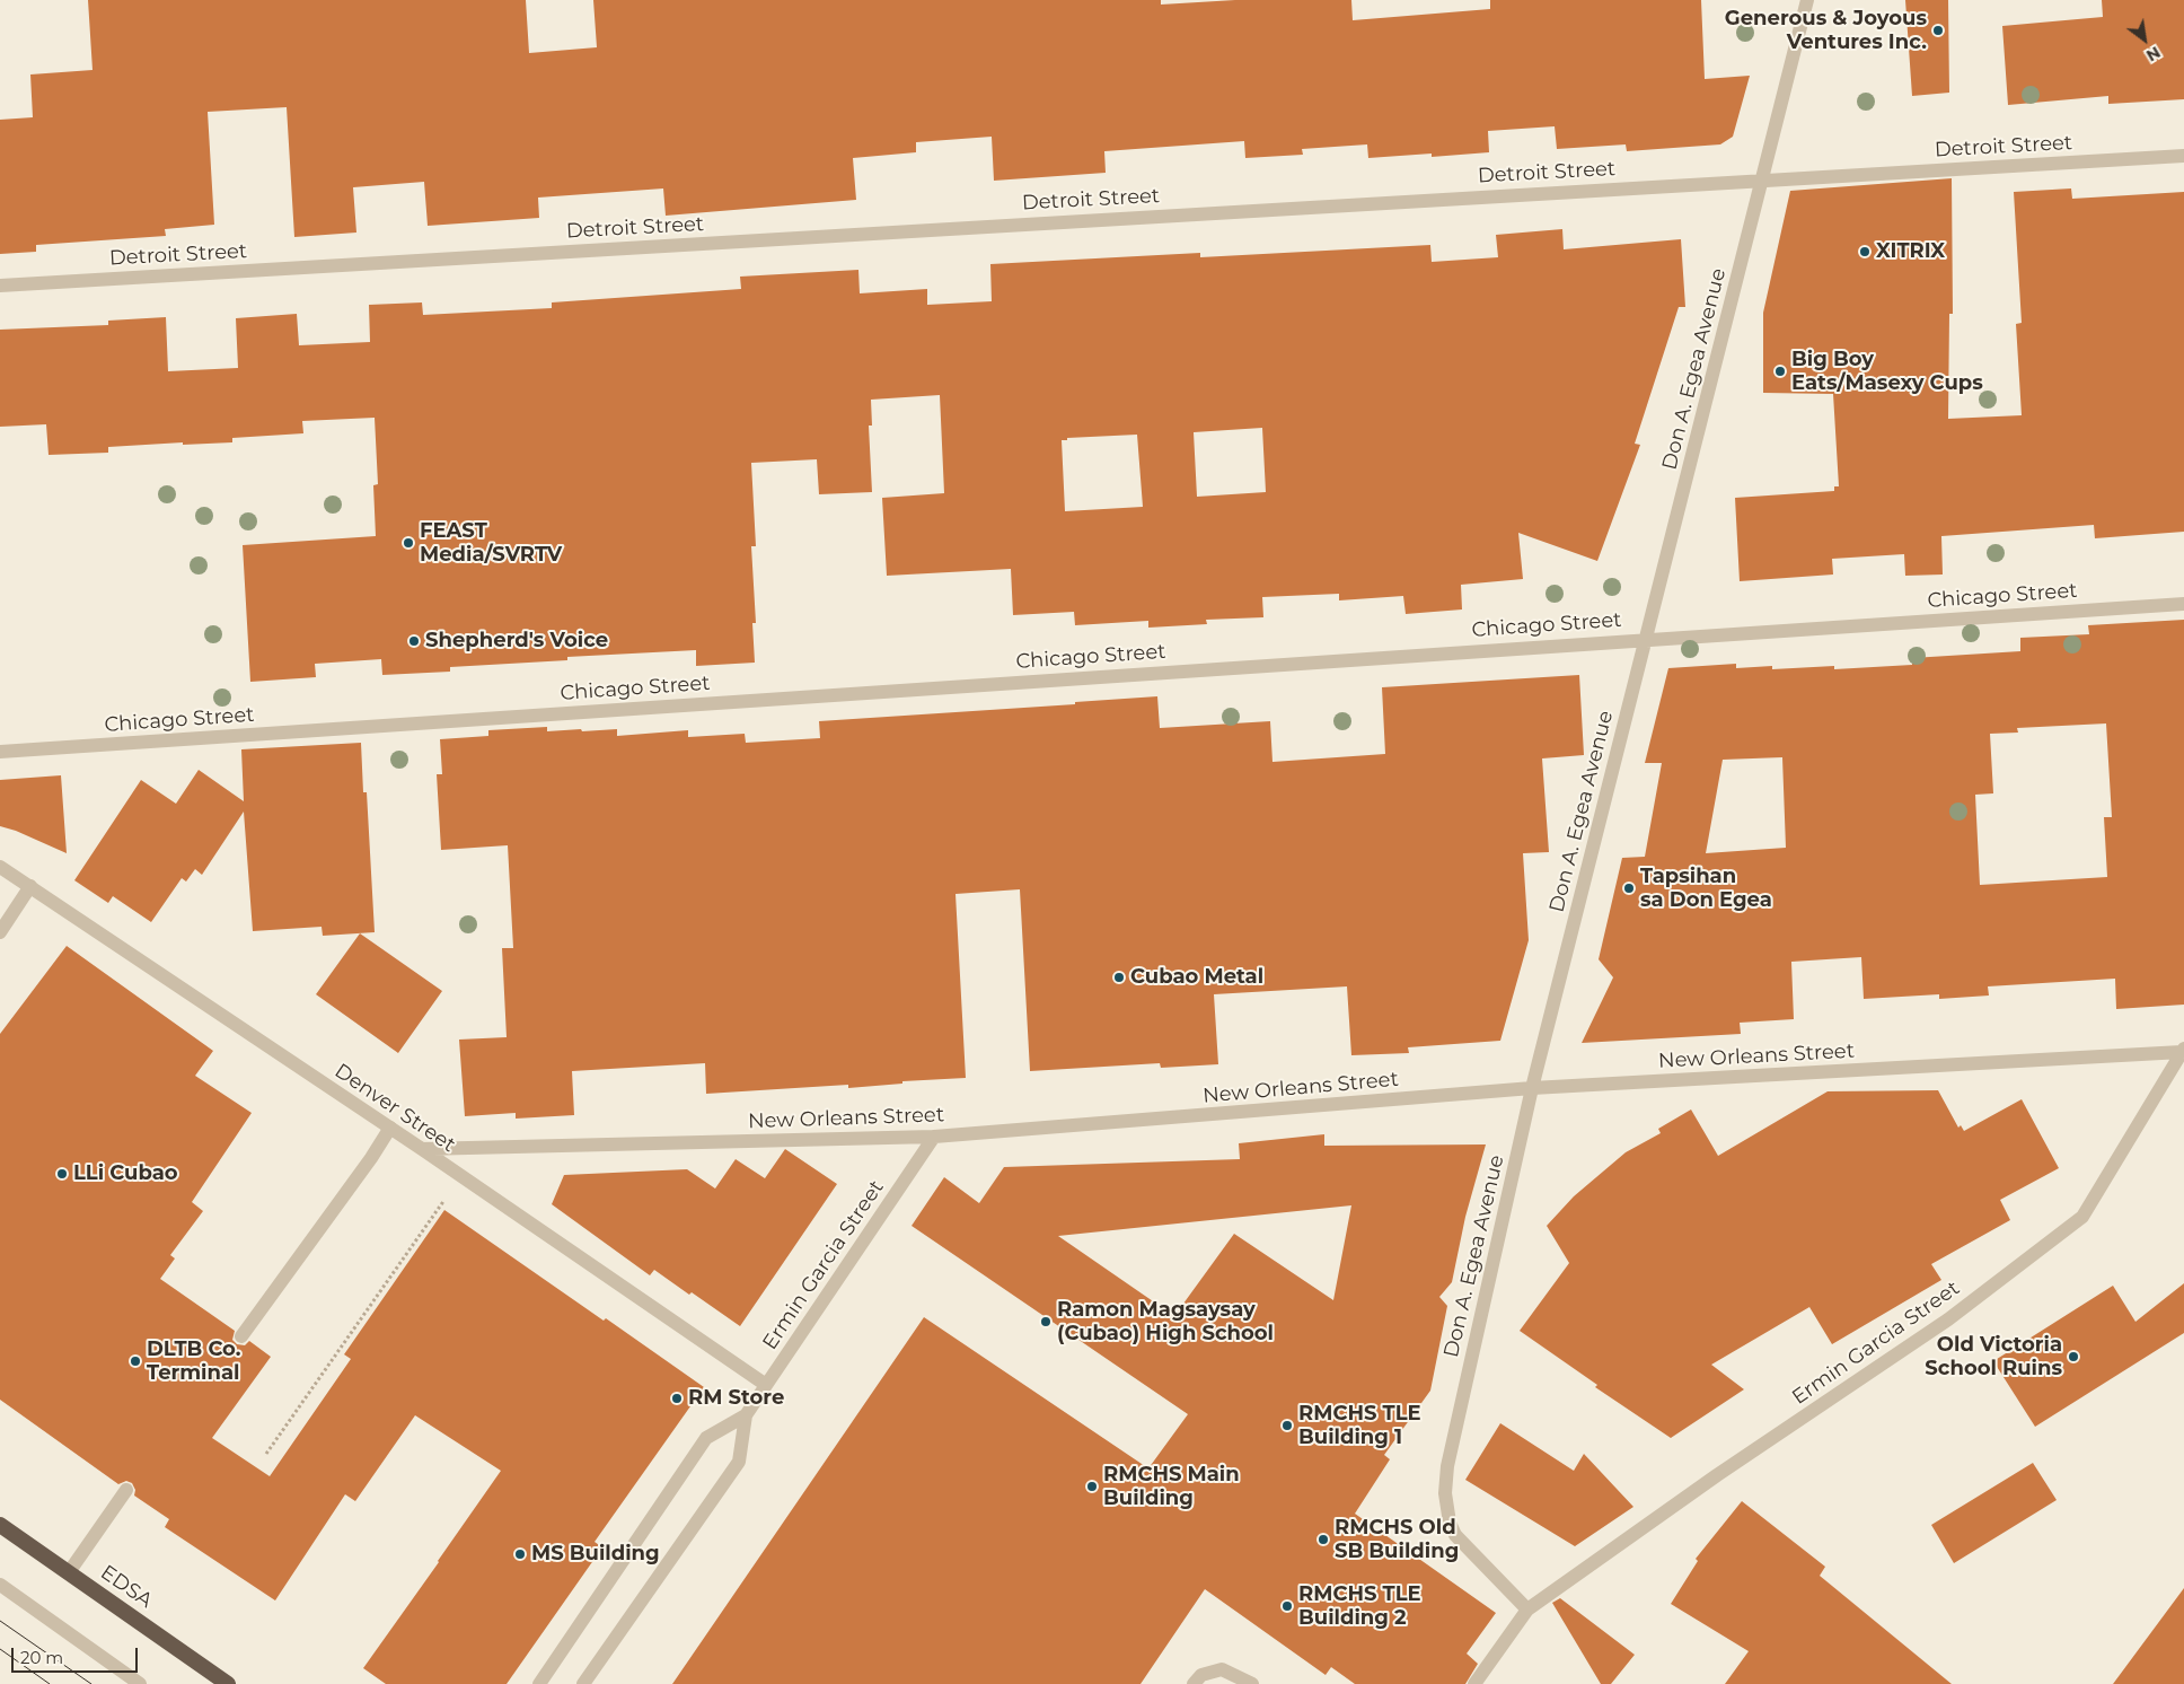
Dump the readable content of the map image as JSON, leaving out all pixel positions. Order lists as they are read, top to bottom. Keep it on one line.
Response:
{"streets":{"highway":["EDSA"],"street":["Detroit Street","Don A. Egea Avenue","Chicago Street","New Orleans Street","Denver Street","Ermin Garcia Street"]},"crossings":[["Detroit Street","Don A. Egea Avenue"],["Don A. Egea Avenue","Chicago Street"],["Don A. Egea Avenue","New Orleans Street"],["Don A. Egea Avenue","Ermin Garcia Street"],["New Orleans Street","Denver Street"],["New Orleans Street","Ermin Garcia Street"],["Denver Street","Ermin Garcia Street"]],"places":["Generous & Joyous Ventures Inc.","XITRIX","Big Boy Eats/Masexy Cups","FEAST Media/SVRTV","Shepherd's Voice","Tapsihan sa Don Egea","Cubao Metal","LLi Cubao","Ramon Magsaysay (Cubao) High School","Old Victoria School Ruins","DLTB Co. Terminal","RM Store","RMCHS TLE Building 1","RMCHS Main Building","RMCHS Old SB Building","MS Building","RMCHS TLE Building 2"],"scale_bar":"20 m","north":"bottom right"}
